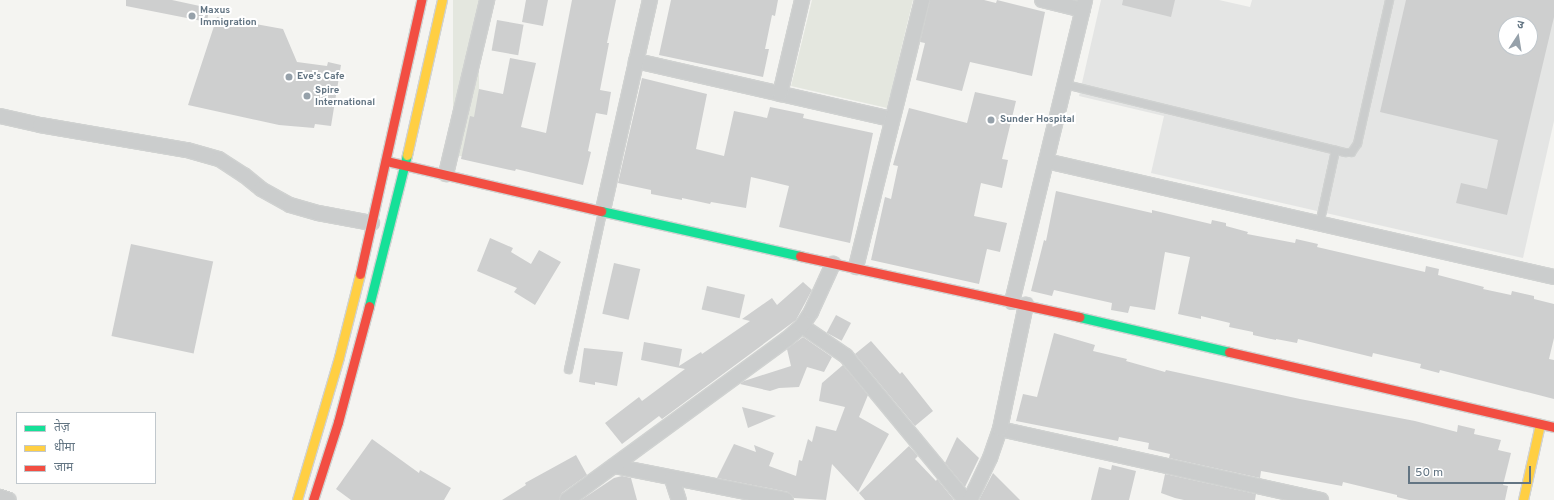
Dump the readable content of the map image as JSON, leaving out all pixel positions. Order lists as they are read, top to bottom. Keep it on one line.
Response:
{"places":["Maxus Immigration","Eve's Cafe","Spire International","Sunder Hospital"],"legend":["तेज़","धीमा","जाम"],"scale_bar":"50 m","north":"top"}
